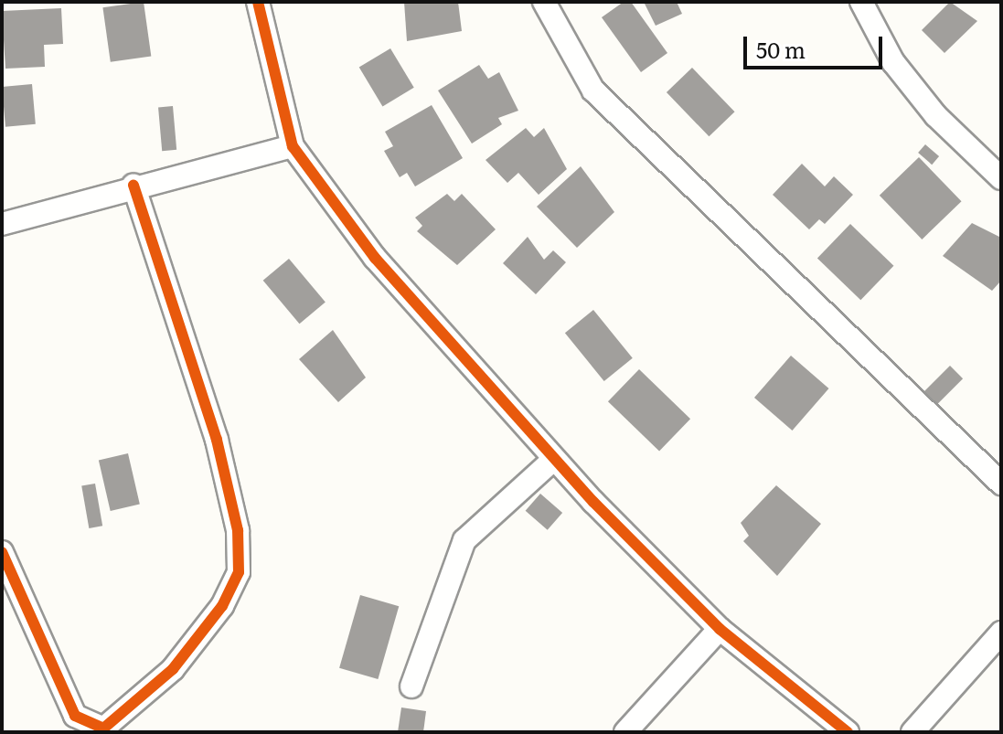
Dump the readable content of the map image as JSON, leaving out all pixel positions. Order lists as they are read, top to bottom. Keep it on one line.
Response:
{"scale_bar":"50 m"}
